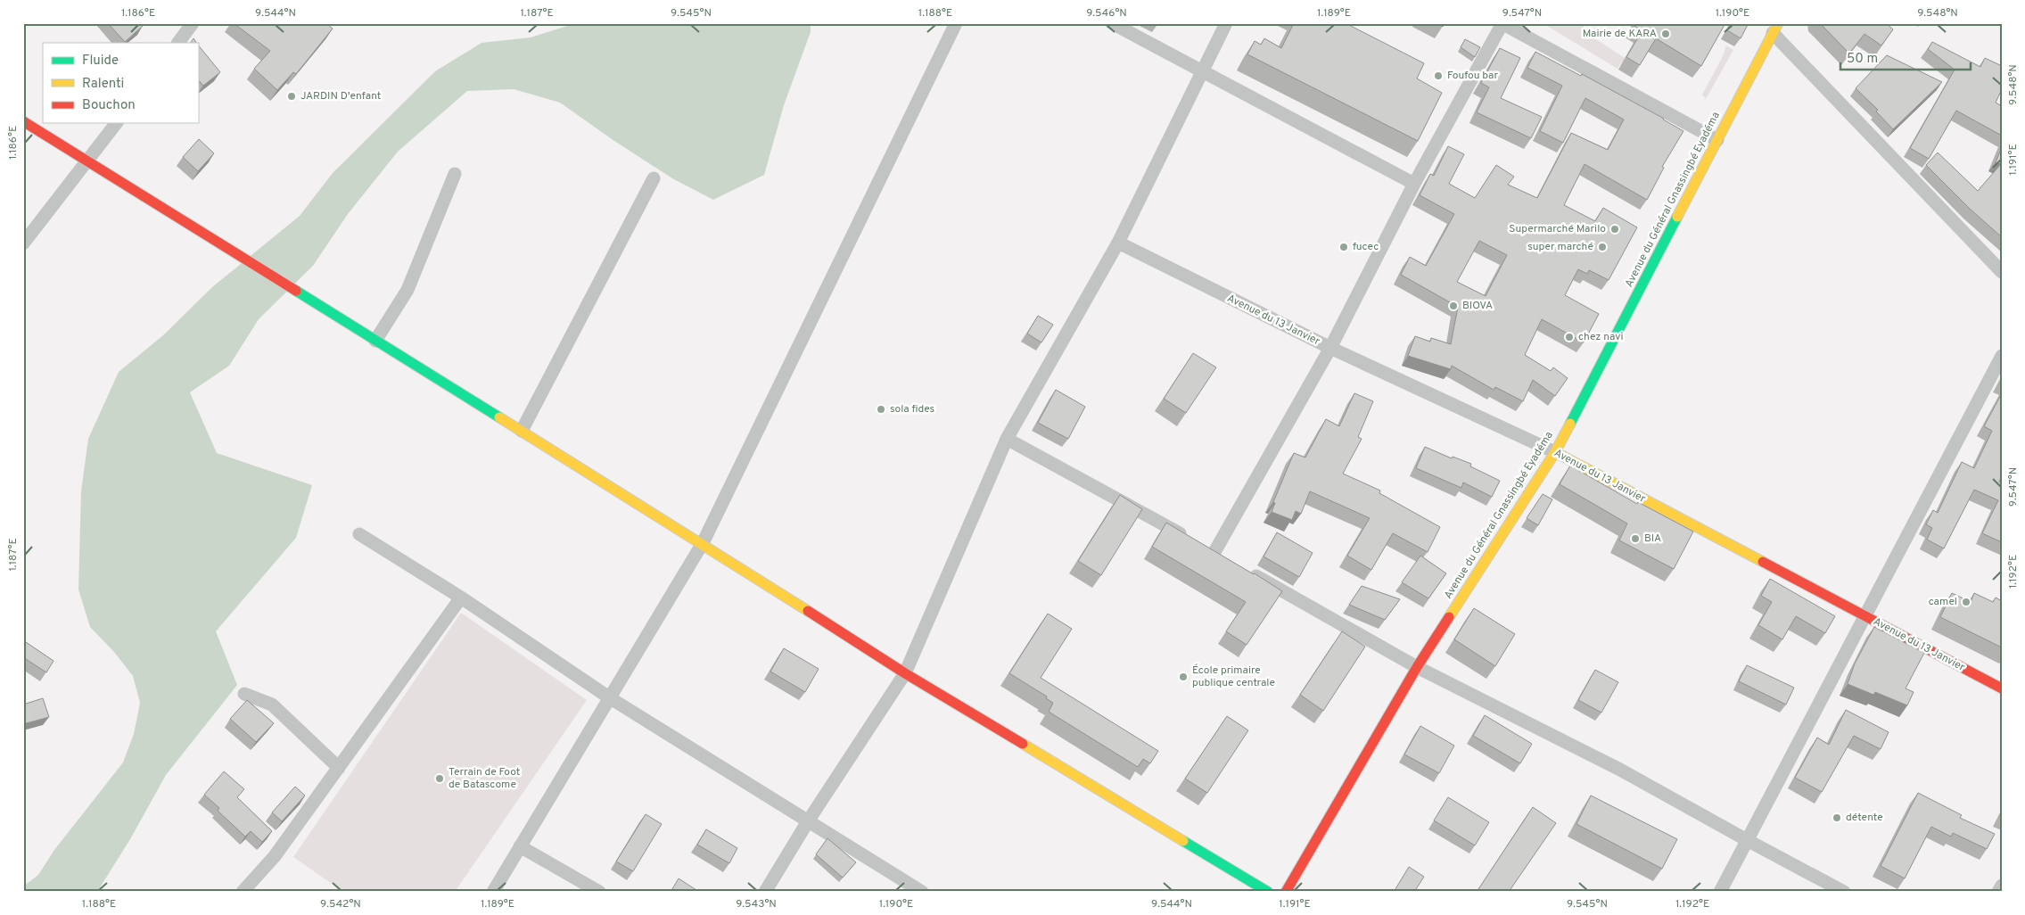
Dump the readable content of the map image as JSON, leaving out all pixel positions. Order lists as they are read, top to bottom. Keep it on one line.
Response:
{"streets":{"main road":["Avenue du Général Gnassingbé Eyadéma","Avenue du 13 Janvier"]},"crossings":[["Avenue du Général Gnassingbé Eyadéma","Avenue du 13 Janvier"]],"places":["Mairie de KARA","Foufou bar","JARDIN D'enfant","Supermarché Marilo","fucec","super marché","BIOVA","chez navi","sola fides","BIA","camel","École primaire publique centrale","Terrain de Foot de Batascome","détente"],"legend":["Fluide","Ralenti","Bouchon"],"scale_bar":"50 m","coordinates":["1.186°E","9.544°N","1.187°E","9.545°N","1.188°E","9.546°N","1.189°E","9.547°N","1.190°E","9.548°N","1.191°E","1.192°E","9.542°N","9.543°N"]}
